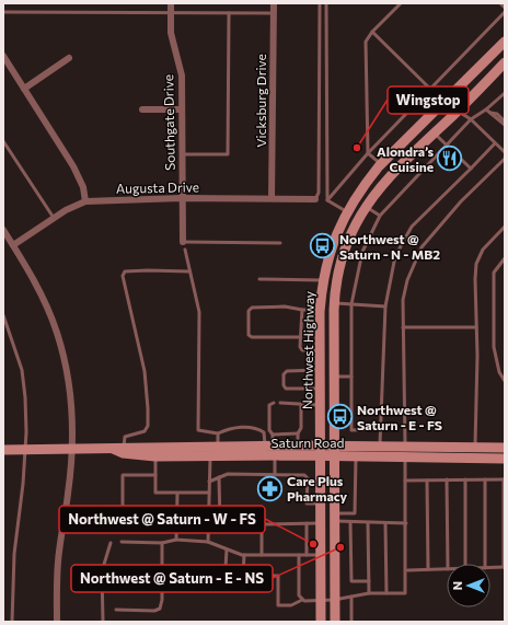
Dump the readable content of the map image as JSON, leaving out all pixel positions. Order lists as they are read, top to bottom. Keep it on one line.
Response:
{"streets":{"main road":["Northwest Highway","Saturn Road"],"street":["Vicksburg Drive","Southgate Drive","Augusta Drive"]},"crossings":[["Vicksburg Drive","Augusta Drive"],["Southgate Drive","Augusta Drive"],["Northwest Highway","Saturn Road"]],"places":{"other":["Wingstop","Northwest @ Saturn - W - FS","Northwest @ Saturn - E - NS"],"restaurant":["Alondra’s Cuisine"],"bus stop":["Northwest @ Saturn - N - MB2","Northwest @ Saturn - E - FS"],"pharmacy":["Care Plus Pharmacy"]},"north":"left"}
